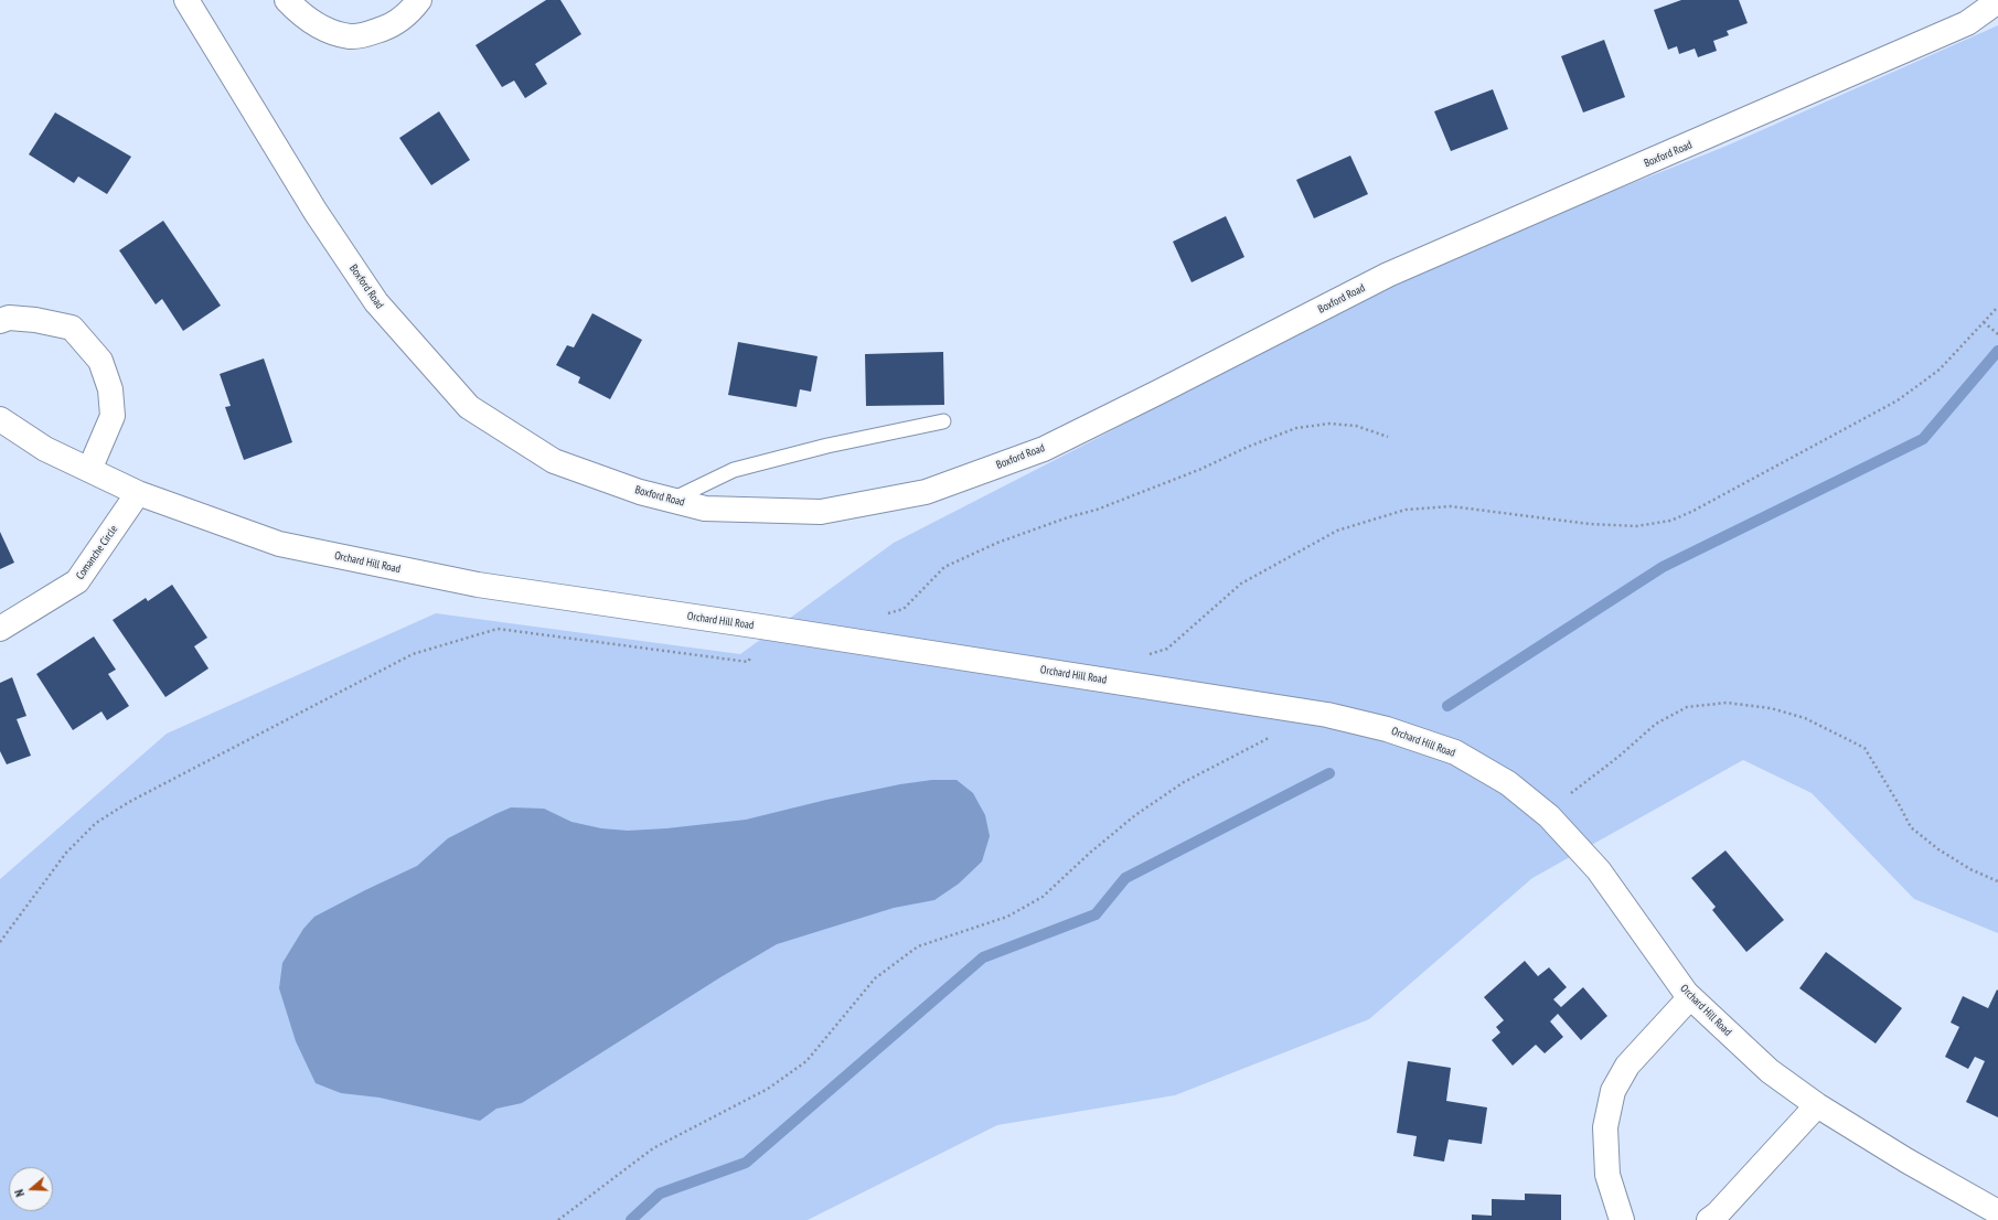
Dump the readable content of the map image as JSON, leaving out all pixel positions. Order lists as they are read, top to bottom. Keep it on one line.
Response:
{"streets":{"street":["Boxford Road","Comanche Circle","Orchard Hill Road"]},"crossings":[["Comanche Circle","Orchard Hill Road"]],"north":"left"}
